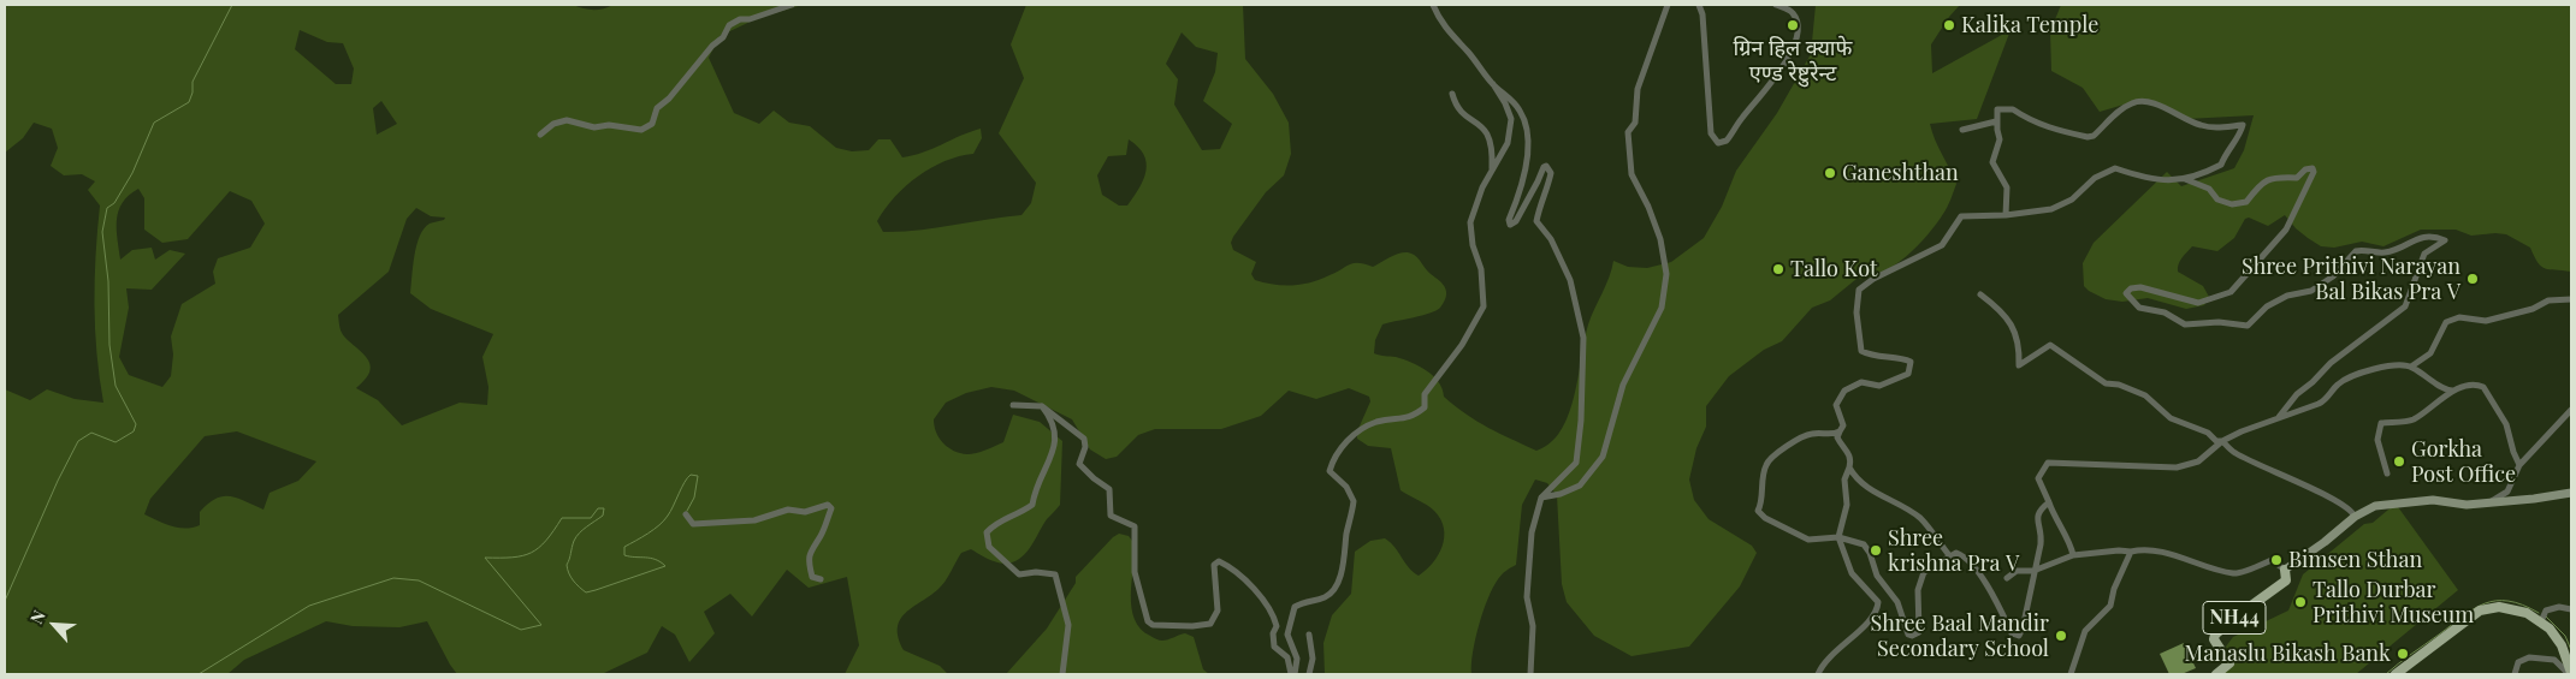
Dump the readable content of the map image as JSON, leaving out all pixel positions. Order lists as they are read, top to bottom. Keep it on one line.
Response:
{"streets":{"main road":["NH44"]},"places":["ग्रिन हिल क्याफे एण्ड रेष्टुरेन्ट","Kalika Temple","Ganeshthan","Tallo Kot","Shree Prithivi Narayan Bal Bikas Pra V","Gorkha Post Office","Shree krishna Pra V","Bimsen Sthan","Tallo Durbar Prithivi Museum","Shree Baal Mandir Secondary School","Manaslu Bikash Bank"],"north":"top left"}
